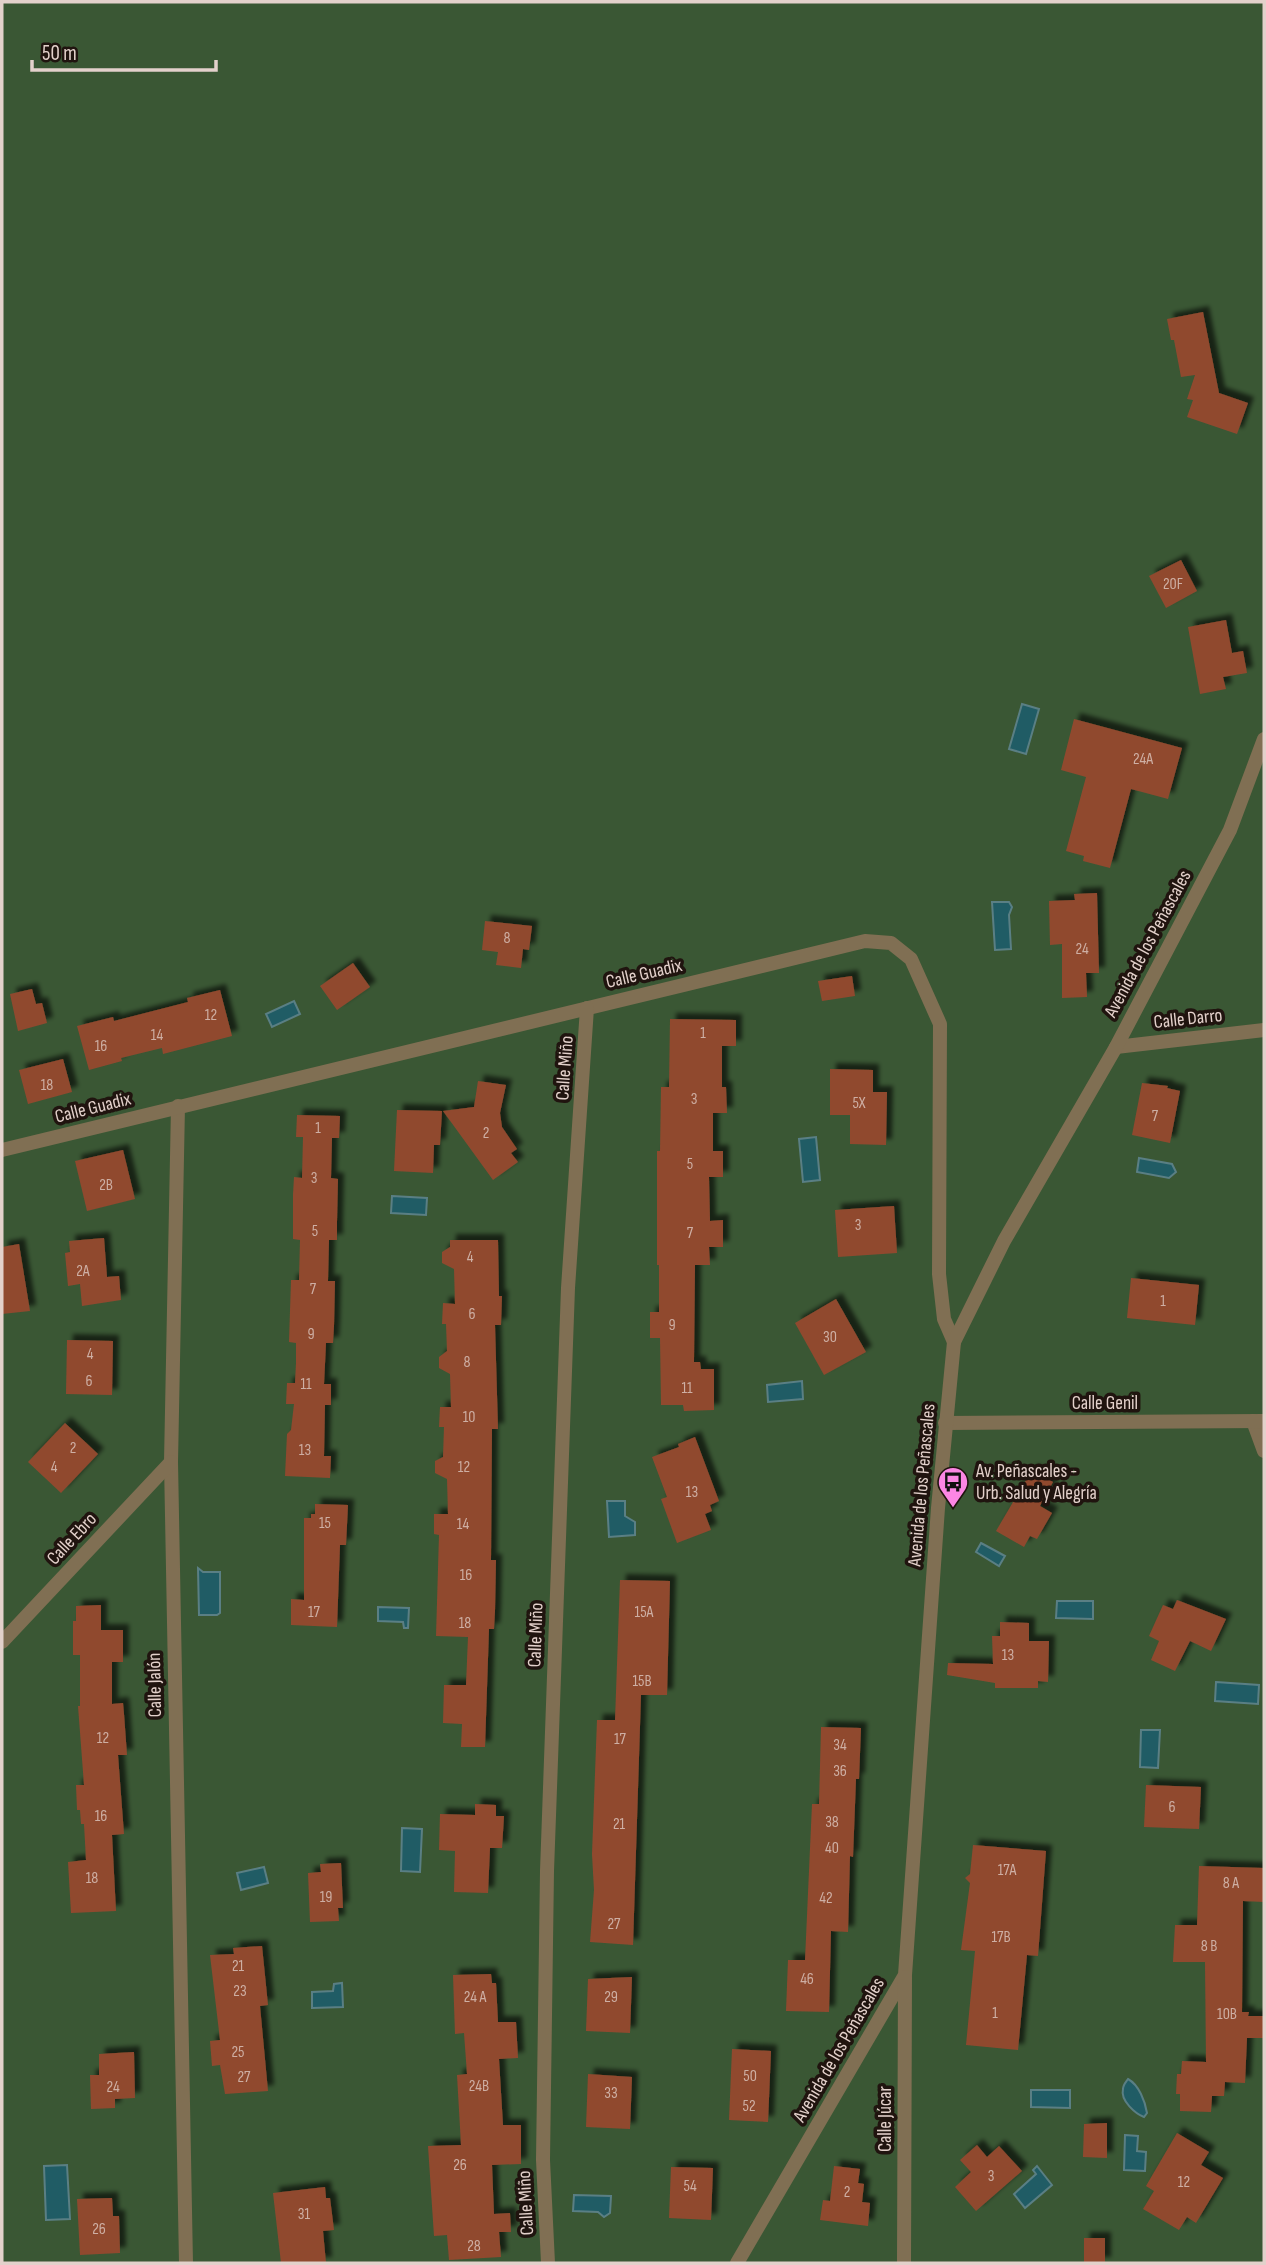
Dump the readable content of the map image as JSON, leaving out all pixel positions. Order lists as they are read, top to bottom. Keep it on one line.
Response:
{"streets":{"street":["Avenida de los Peñascales","Calle Guadix","Calle Darro","Calle Miño","Calle Genil","Calle Ebro","Calle Jalón","Calle Júcar"]},"crossings":[["Avenida de los Peñascales","Calle Guadix"],["Avenida de los Peñascales","Calle Darro"],["Avenida de los Peñascales","Calle Genil"],["Avenida de los Peñascales","Calle Júcar"],["Calle Guadix","Calle Miño"],["Calle Guadix","Calle Jalón"],["Calle Ebro","Calle Jalón"]],"places":{"bus stop":["Av. Peñascales - Urb. Salud y Alegría"]},"house_numbers":["20F","24A","8","24","12","1","14","16","18","3","5X","7","1","2","5","3","2B","3","5","7","4","2A","7","1","6","9","9","30","4","8","6","11","11","10","2","13","4","12","13","15","14","16","17","15A","18","13","15B","12","17","34","36","6","16","38","21","40","17A","18","8 A","19","42","27","17B","8 B","21","46","23","24 A","29","1","10B","25","50","27","24B","24","33","52","26","3","12","54","2","31","26","28"],"scale_bar":"50 m"}
